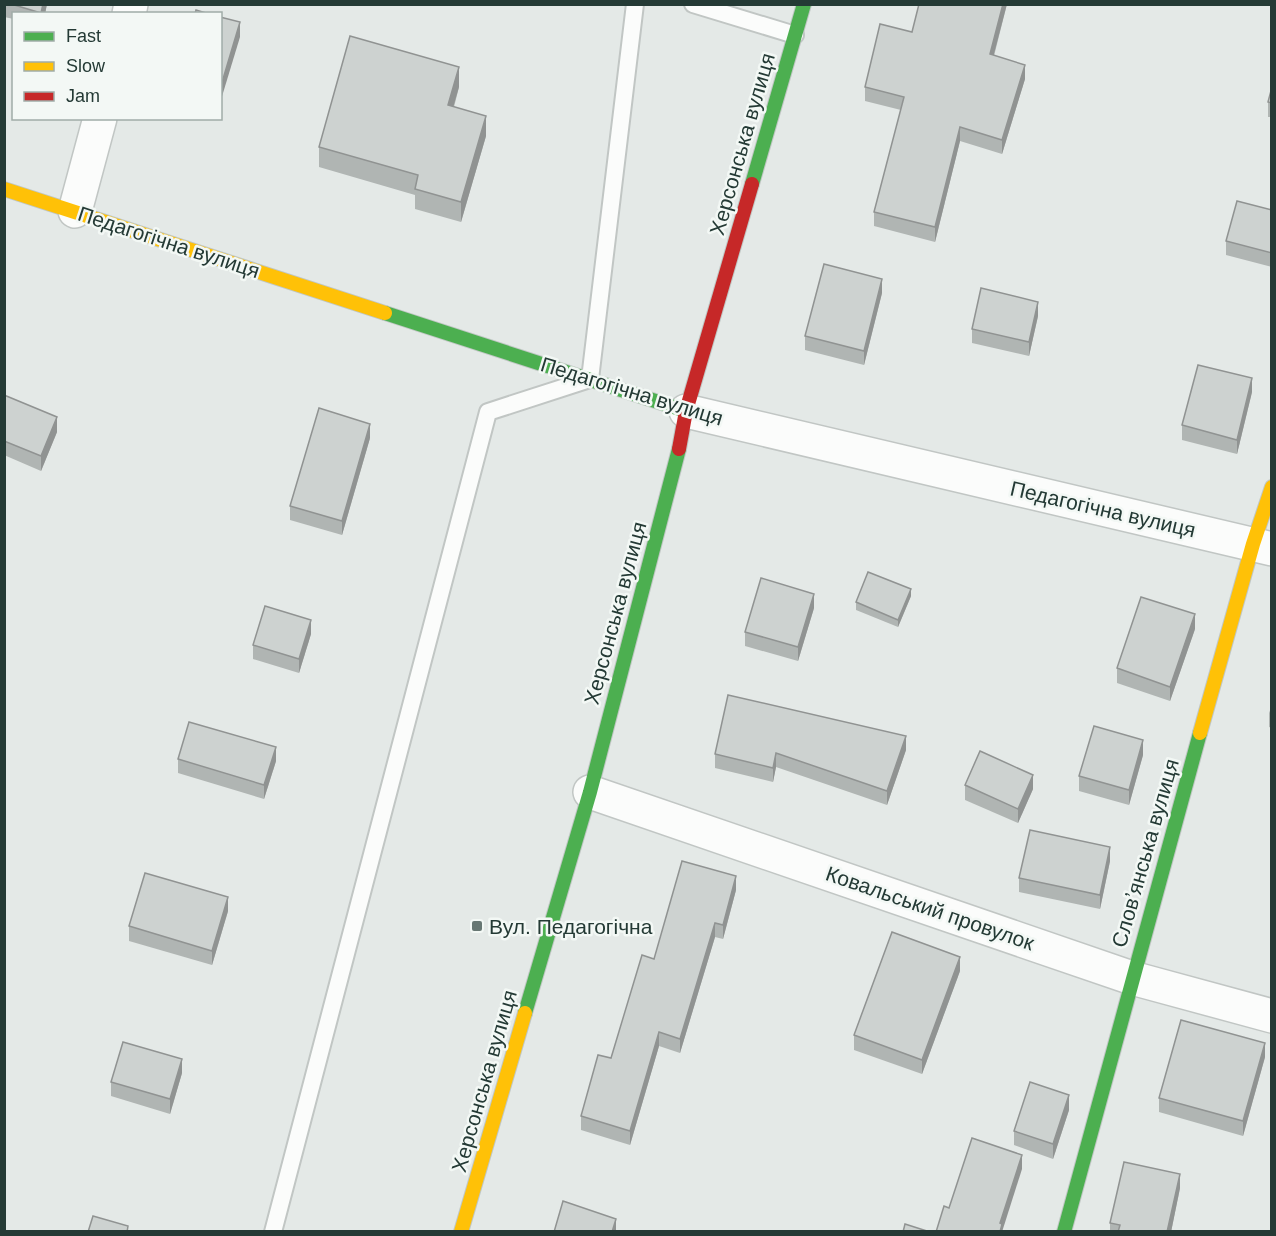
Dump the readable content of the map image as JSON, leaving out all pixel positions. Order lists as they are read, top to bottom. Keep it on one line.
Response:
{"streets":{"main road":["Херсонська вулиця","Педагогічна вулиця","Словʼянська вулиця"],"street":["Ковальський провулок"]},"crossings":[["Херсонська вулиця","Педагогічна вулиця"],["Херсонська вулиця","Ковальський провулок"],["Педагогічна вулиця","Словʼянська вулиця"],["Словʼянська вулиця","Ковальський провулок"]],"places":{"transit":["Вул. Педагогічна"]},"legend":["Fast","Slow","Jam"]}
